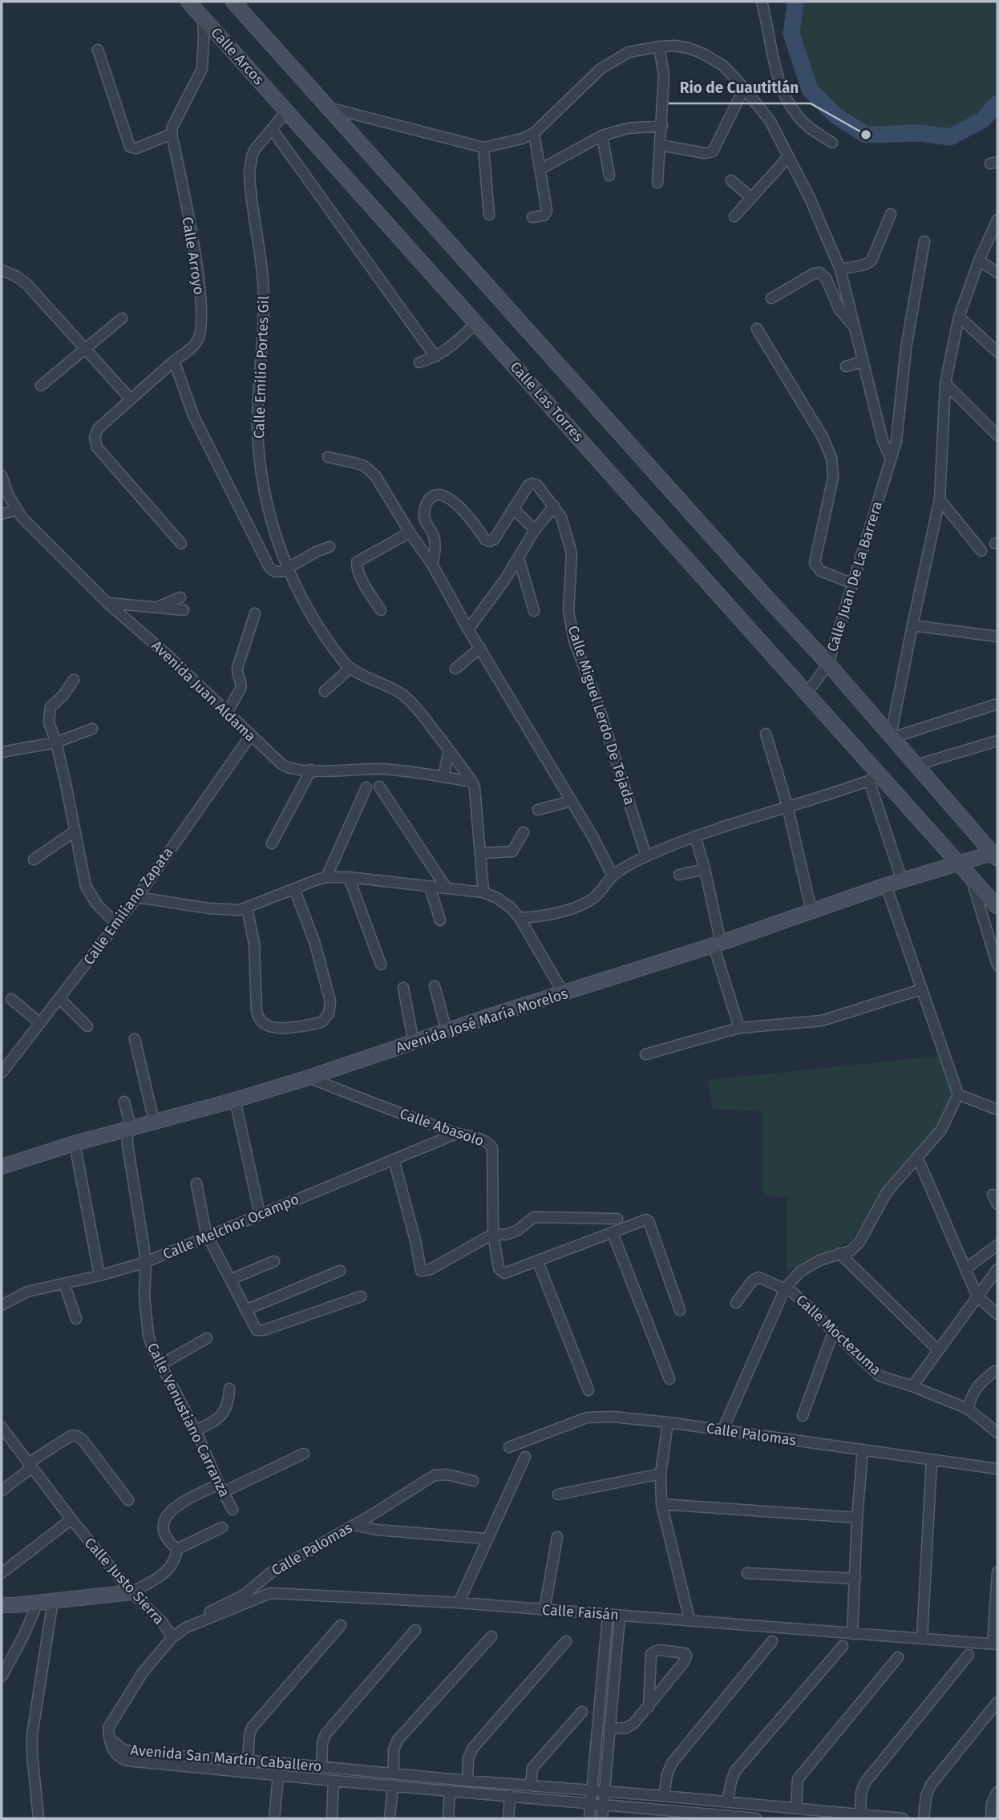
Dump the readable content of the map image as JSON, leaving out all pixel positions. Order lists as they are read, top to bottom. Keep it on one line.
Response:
{"streets":{"main road":["Calle Arcos","Calle Las Torres","Calle Juan De La Barrera","Avenida José María Morelos"],"street":["Calle Arroyo","Calle Emilio Portes Gil","Avenida Juan Aldama","Calle Miguel Lerdo De Tejada","Calle Emiliano Zapata","Calle Abasolo","Calle Melchor Ocampo","Calle Moctezuma","Calle Venustiano Carranza","Calle Palomas","Calle Justo Sierra","Calle Faisán","Avenida San Martín Caballero"]},"crossings":[["Calle Arcos","Calle Emilio Portes Gil"],["Calle Arcos","Calle Las Torres"],["Calle Emilio Portes Gil","Calle Las Torres"],["Calle Emilio Portes Gil","Avenida Juan Aldama"],["Calle Juan De La Barrera","Avenida José María Morelos"],["Avenida Juan Aldama","Calle Emiliano Zapata"],["Avenida José María Morelos","Calle Abasolo"],["Avenida José María Morelos","Calle Venustiano Carranza"],["Calle Abasolo","Calle Melchor Ocampo"],["Calle Melchor Ocampo","Calle Venustiano Carranza"],["Calle Palomas","Calle Faisán"],["Calle Justo Sierra","Calle Faisán"],["Calle Justo Sierra","Avenida San Martín Caballero"]],"places":["Rio de Cuautitlán"]}
